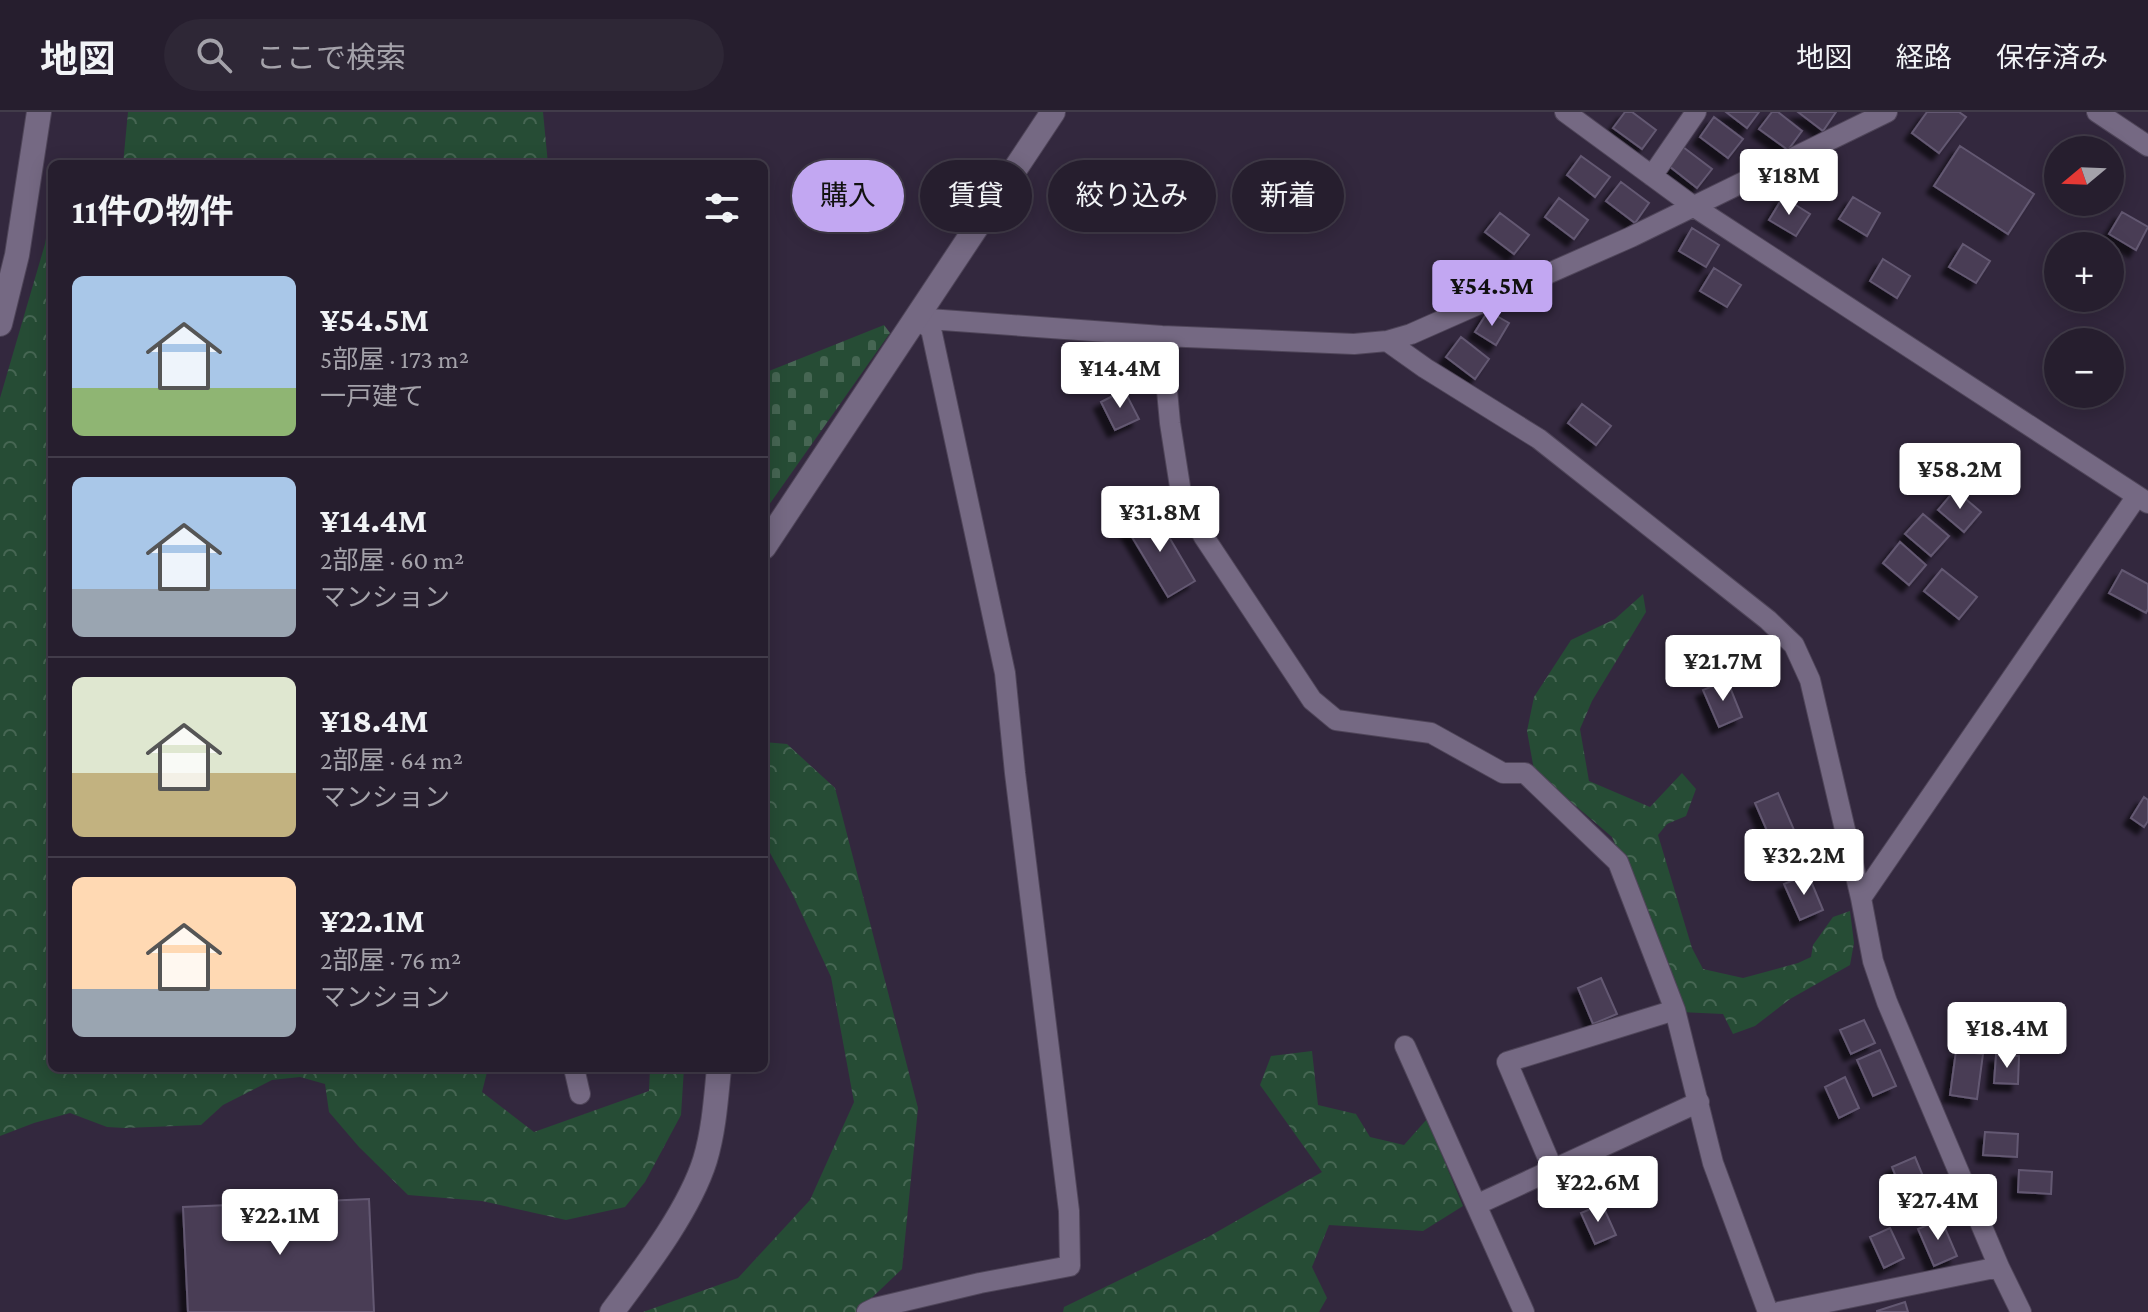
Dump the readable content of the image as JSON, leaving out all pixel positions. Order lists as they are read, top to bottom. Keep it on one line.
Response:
{"north":"left","page":{"header":"地図","search":"ここで検索","nav":["地図","経路","保存済み"],"map_buttons":["+","−"],"price":["¥18M","¥54.5M","¥14.4M","¥58.2M","¥31.8M","¥21.7M","¥32.2M","¥18.4M","¥22.6M","¥27.4M","¥22.1M"],"chip":["購入","賃貸","絞り込み","新着"],"heading":"11件の物件","list":[{"name":"¥54.5M","note":"5部屋 · 173 m² · 一戸建て"},{"name":"¥14.4M","note":"2部屋 · 60 m² · マンション"},{"name":"¥18.4M","note":"2部屋 · 64 m² · マンション"},{"name":"¥22.1M","note":"2部屋 · 76 m² · マンション"}]}}
